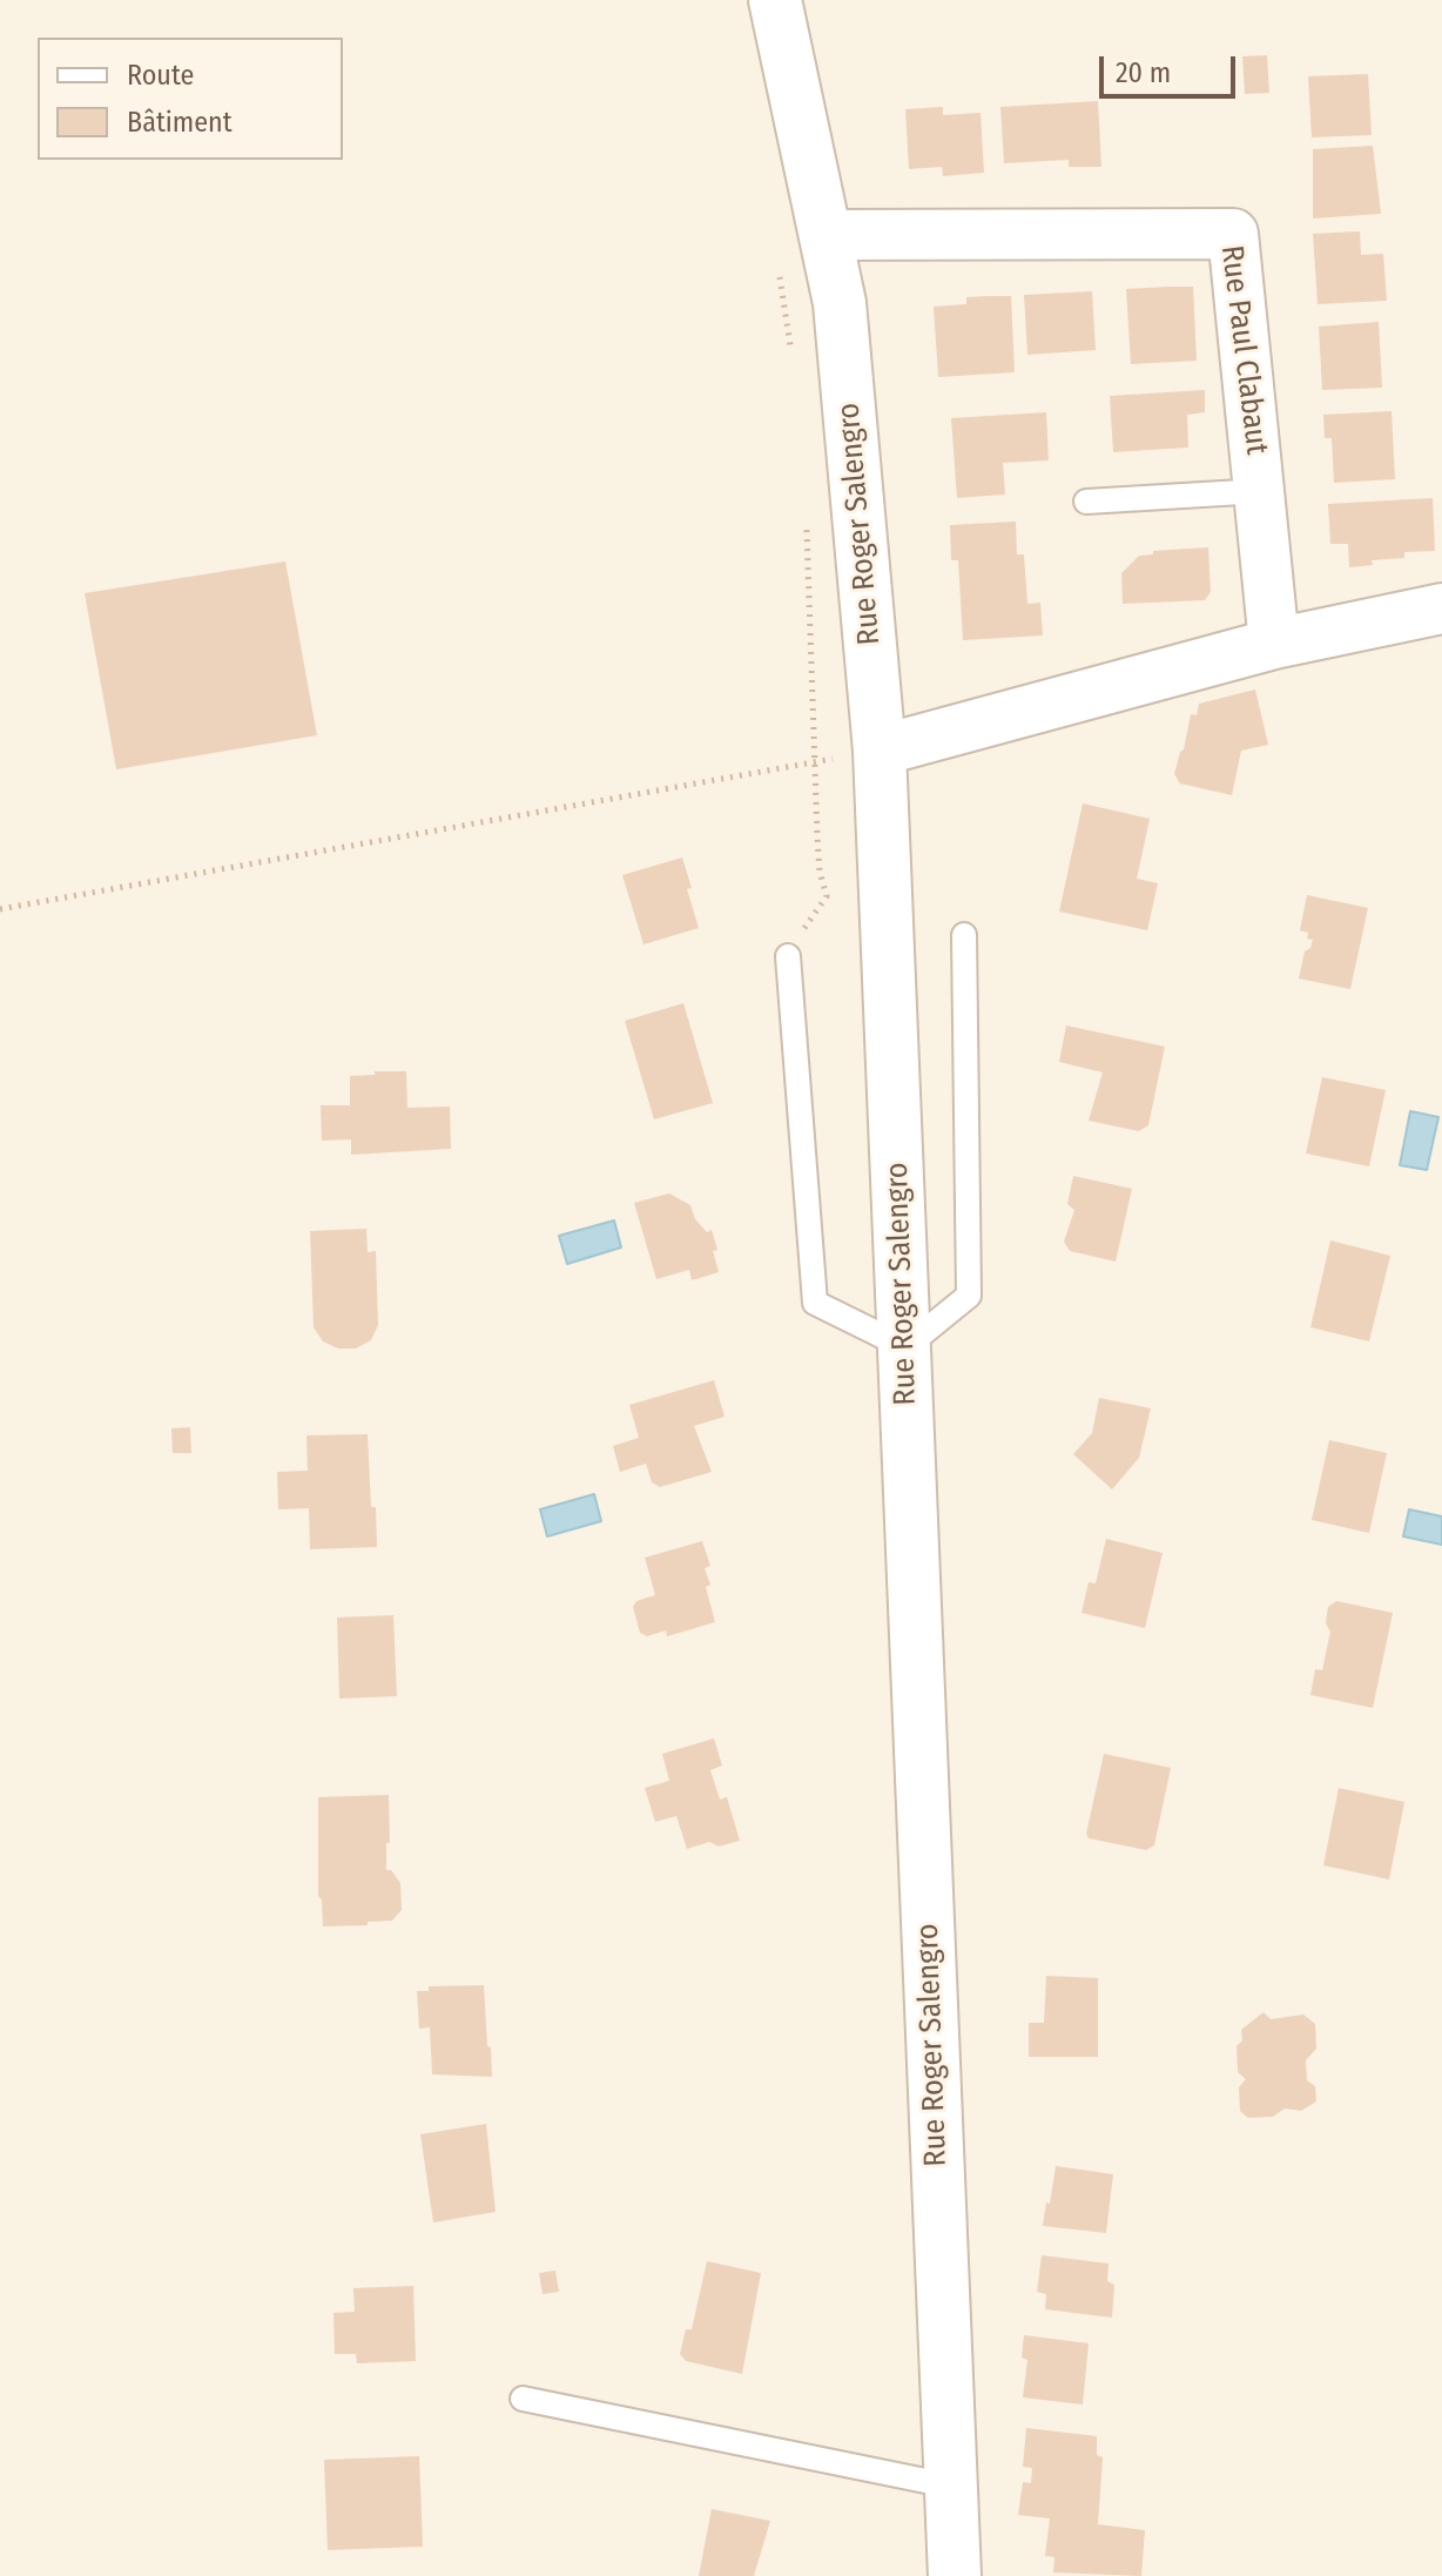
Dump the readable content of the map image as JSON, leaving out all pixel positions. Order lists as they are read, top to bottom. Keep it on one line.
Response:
{"streets":{"street":["Rue Paul Clabaut","Rue Roger Salengro"]},"crossings":[["Rue Paul Clabaut","Rue Roger Salengro"]],"legend":["Route","Bâtiment"],"scale_bar":"20 m"}
